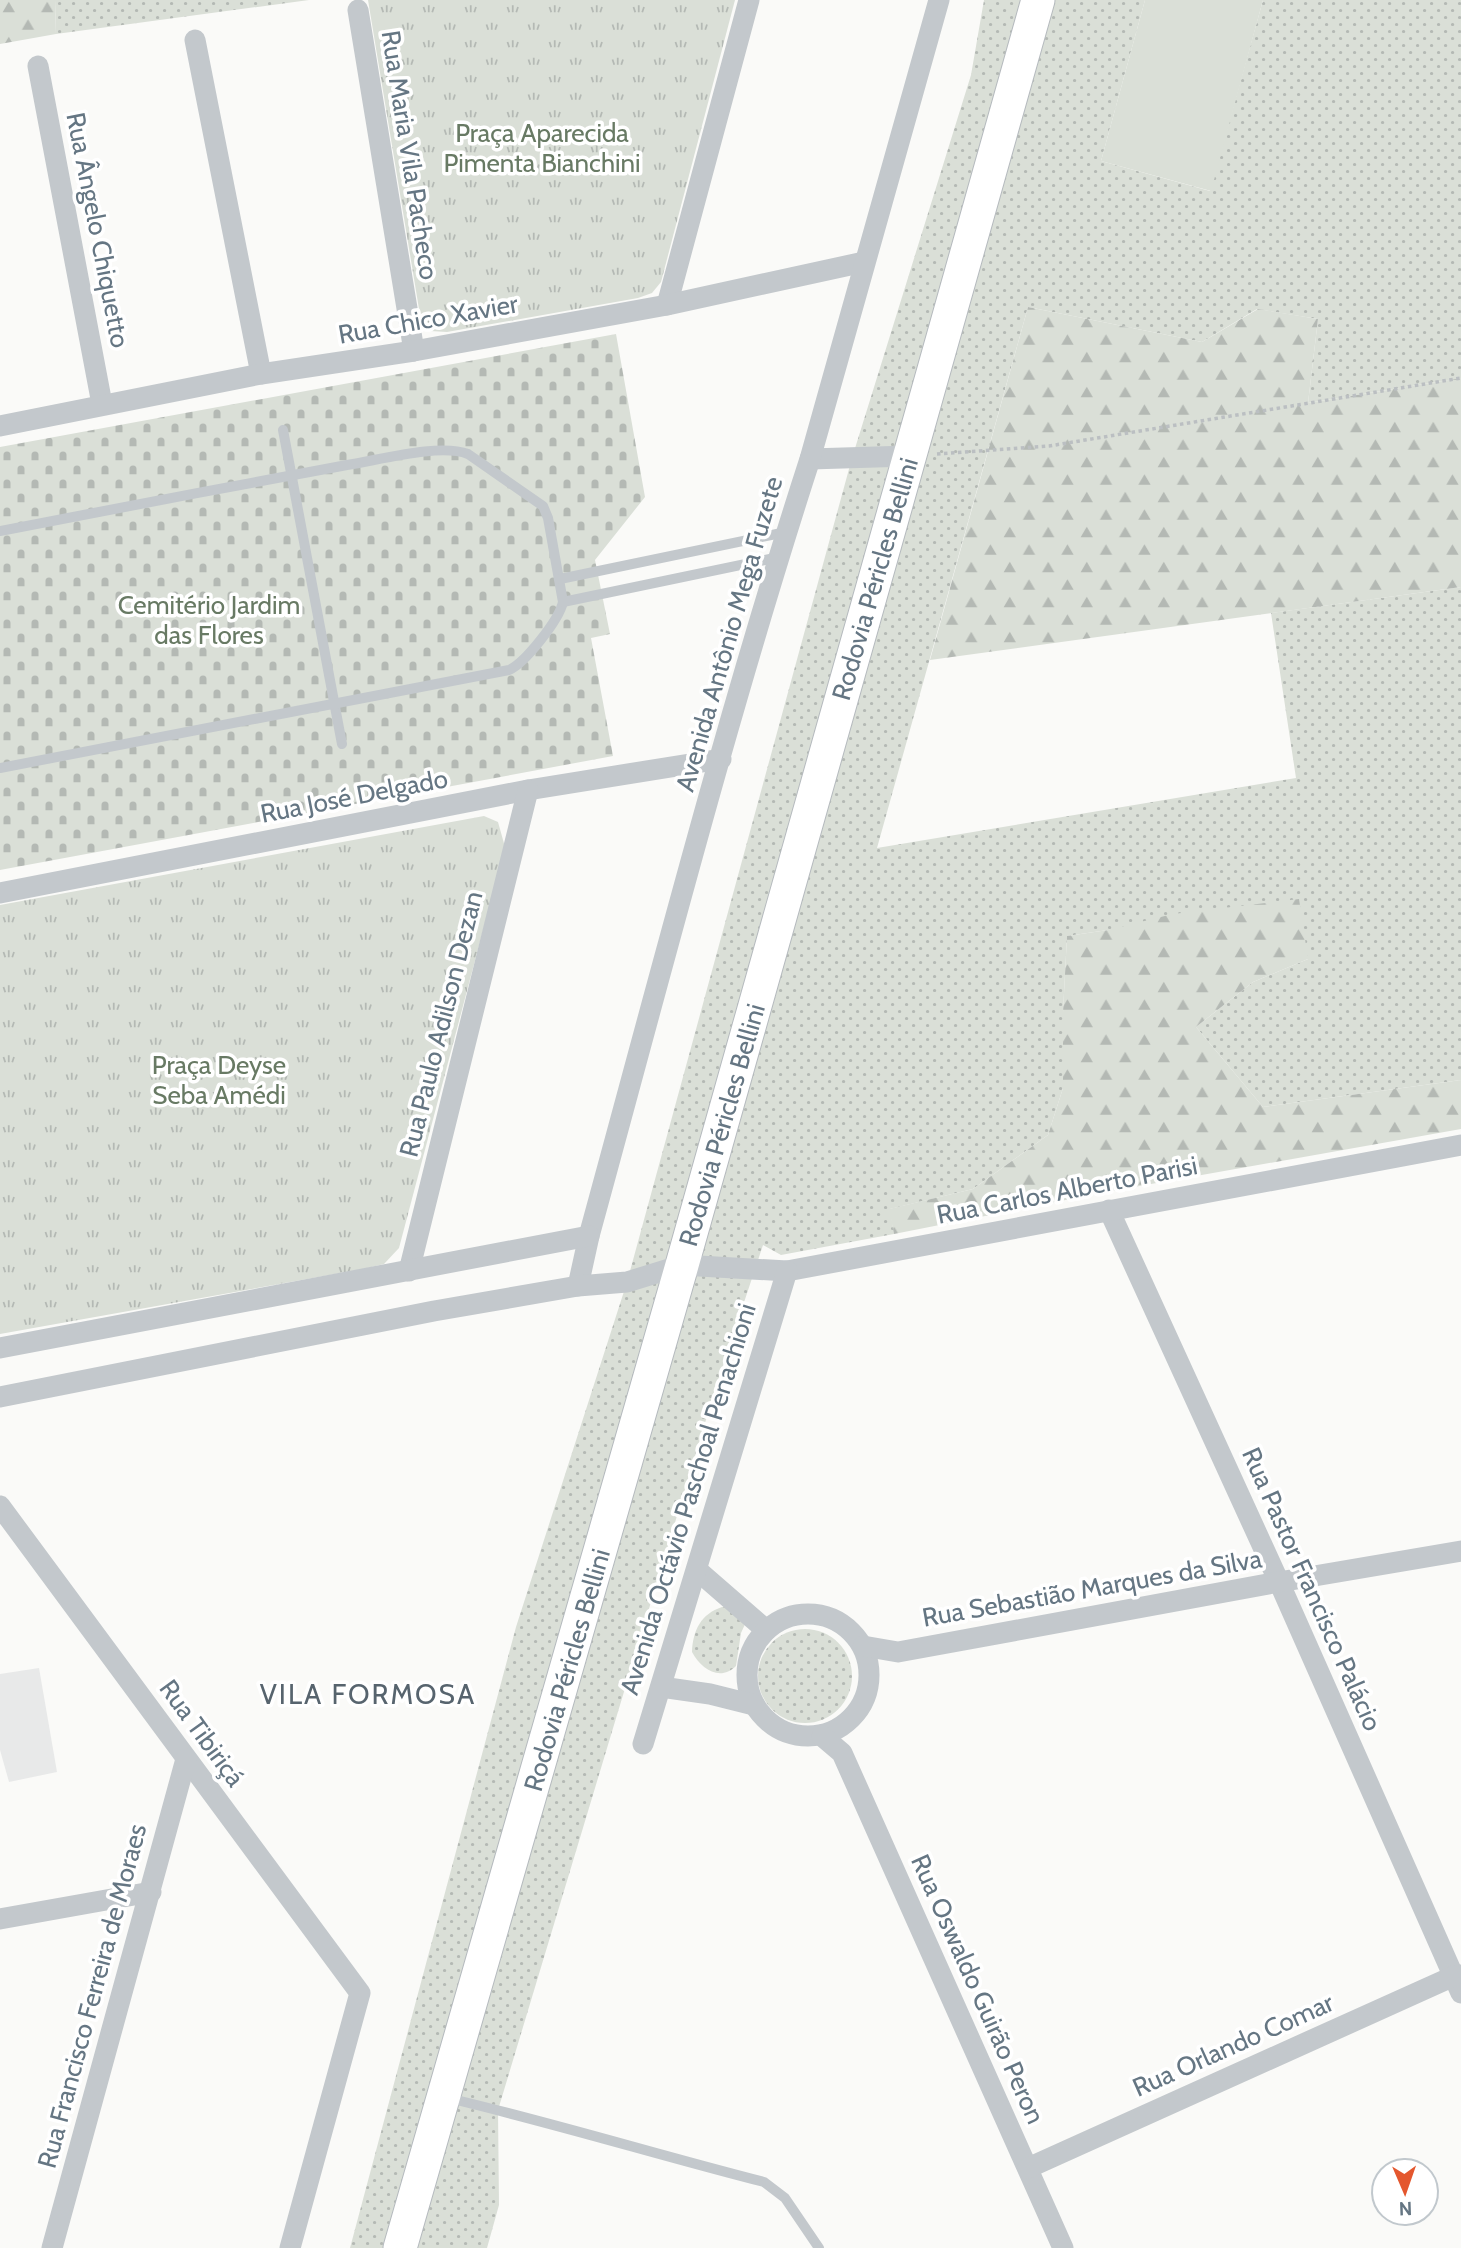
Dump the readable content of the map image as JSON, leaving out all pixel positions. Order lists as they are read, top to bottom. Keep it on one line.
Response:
{"streets":{"main road":["Rodovia Péricles Bellini"],"street":["Rua Maria Vila Pacheco","Rua Ângelo Chiquetto","Rua Chico Xavier","Avenida Antônio Mega Fuzete","Rua José Delgado","Rua Paulo Adilson Dezan","Rua Carlos Alberto Parisi","Avenida Octávio Paschoal Penachioni","Rua Sebastião Marques da Silva","Rua Pastor Francisco Palácio","Rua Tibiriçá","Rua Oswaldo Guirão Peron","Rua Francisco Ferreira de Moraes","Rua Orlando Comar"]},"crossings":[["Rua Maria Vila Pacheco","Rua Chico Xavier"],["Rua Ângelo Chiquetto","Rua Chico Xavier"],["Rua Chico Xavier","Avenida Antônio Mega Fuzete"],["Rodovia Péricles Bellini","Rua Carlos Alberto Parisi"],["Avenida Antônio Mega Fuzete","Rua José Delgado"],["Rua José Delgado","Rua Paulo Adilson Dezan"],["Rua Carlos Alberto Parisi","Avenida Octávio Paschoal Penachioni"],["Rua Carlos Alberto Parisi","Rua Pastor Francisco Palácio"],["Rua Sebastião Marques da Silva","Rua Pastor Francisco Palácio"],["Rua Sebastião Marques da Silva","Rua Oswaldo Guirão Peron"],["Rua Pastor Francisco Palácio","Rua Orlando Comar"],["Rua Tibiriçá","Rua Francisco Ferreira de Moraes"],["Rua Oswaldo Guirão Peron","Rua Orlando Comar"]],"districts":["VILA FORMOSA"],"parks":["Praça Aparecida Pimenta Bianchini","Cemitério Jardim das Flores","Praça Deyse Seba Amédi"],"north":"bottom"}
